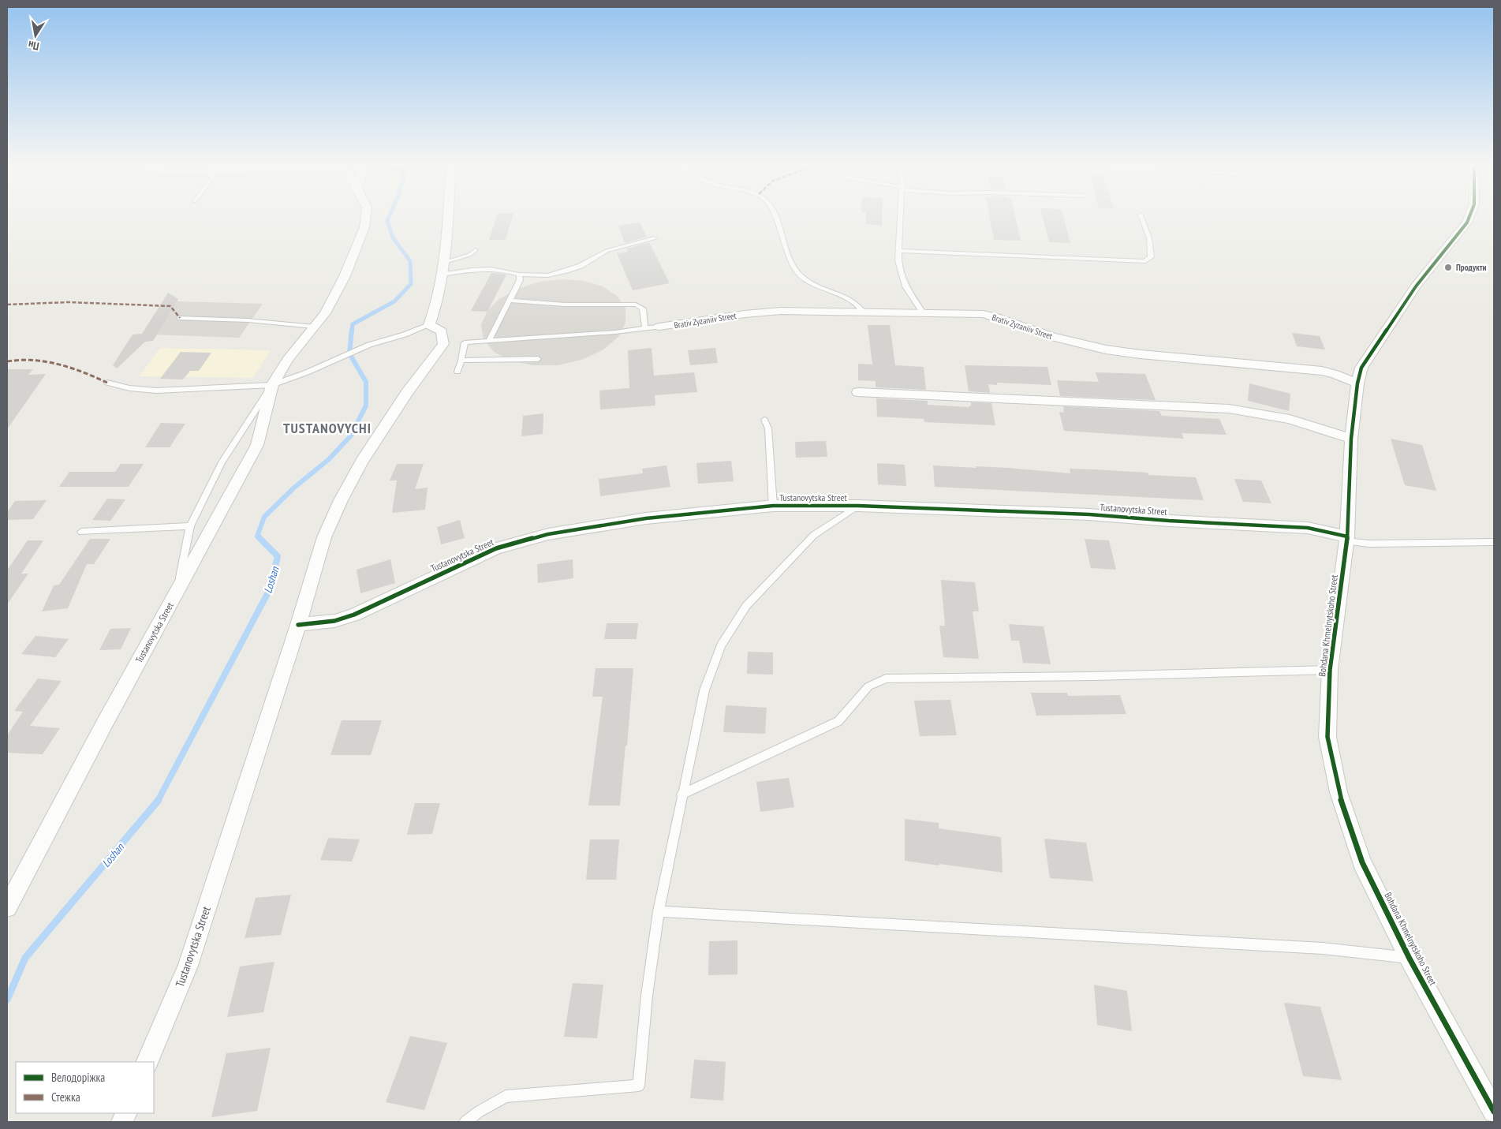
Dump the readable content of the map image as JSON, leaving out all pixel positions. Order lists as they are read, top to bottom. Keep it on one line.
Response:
{"streets":{"street":["Brativ Zyzaniiv Street","Tustanovytska Street","Bohdana Khmelnytskoho Street"]},"crossings":[["Brativ Zyzaniiv Street","Bohdana Khmelnytskoho Street"],["Tustanovytska Street","Bohdana Khmelnytskoho Street"]],"districts":["TUSTANOVYCHI"],"water":["Loshan"],"places":["Продукти"],"legend":["Велодоріжка","Стежка"],"north":"bottom"}
